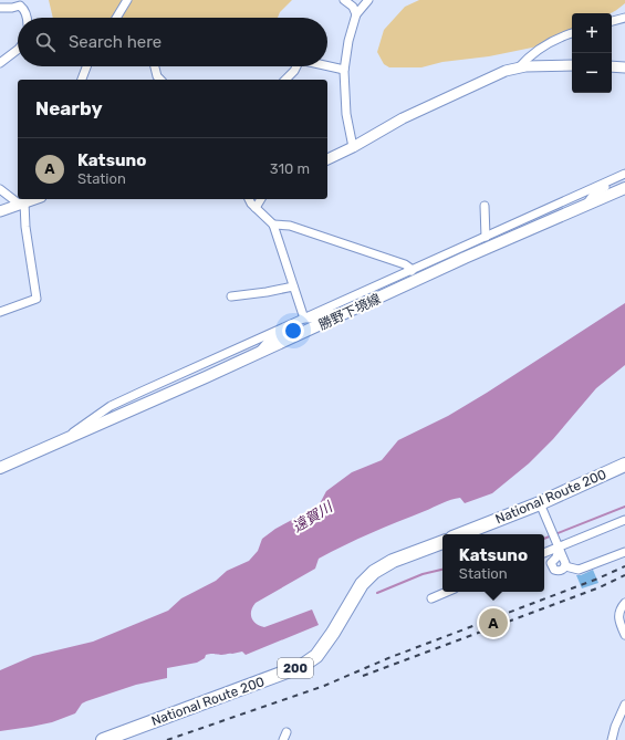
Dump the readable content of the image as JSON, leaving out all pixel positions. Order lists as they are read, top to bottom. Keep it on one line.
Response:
{"streets":{"highway":["National Route 200","200"],"main road":["勝野下境線"]},"water":["遠賀川"],"page":{"map_buttons":["+","−"],"search":"Search here","heading":"Nearby","list":[{"mark":"A","name":"Katsuno","note":"Station","value":"310 m"}],"popup":["Katsuno","Station"],"pins":"A"}}
